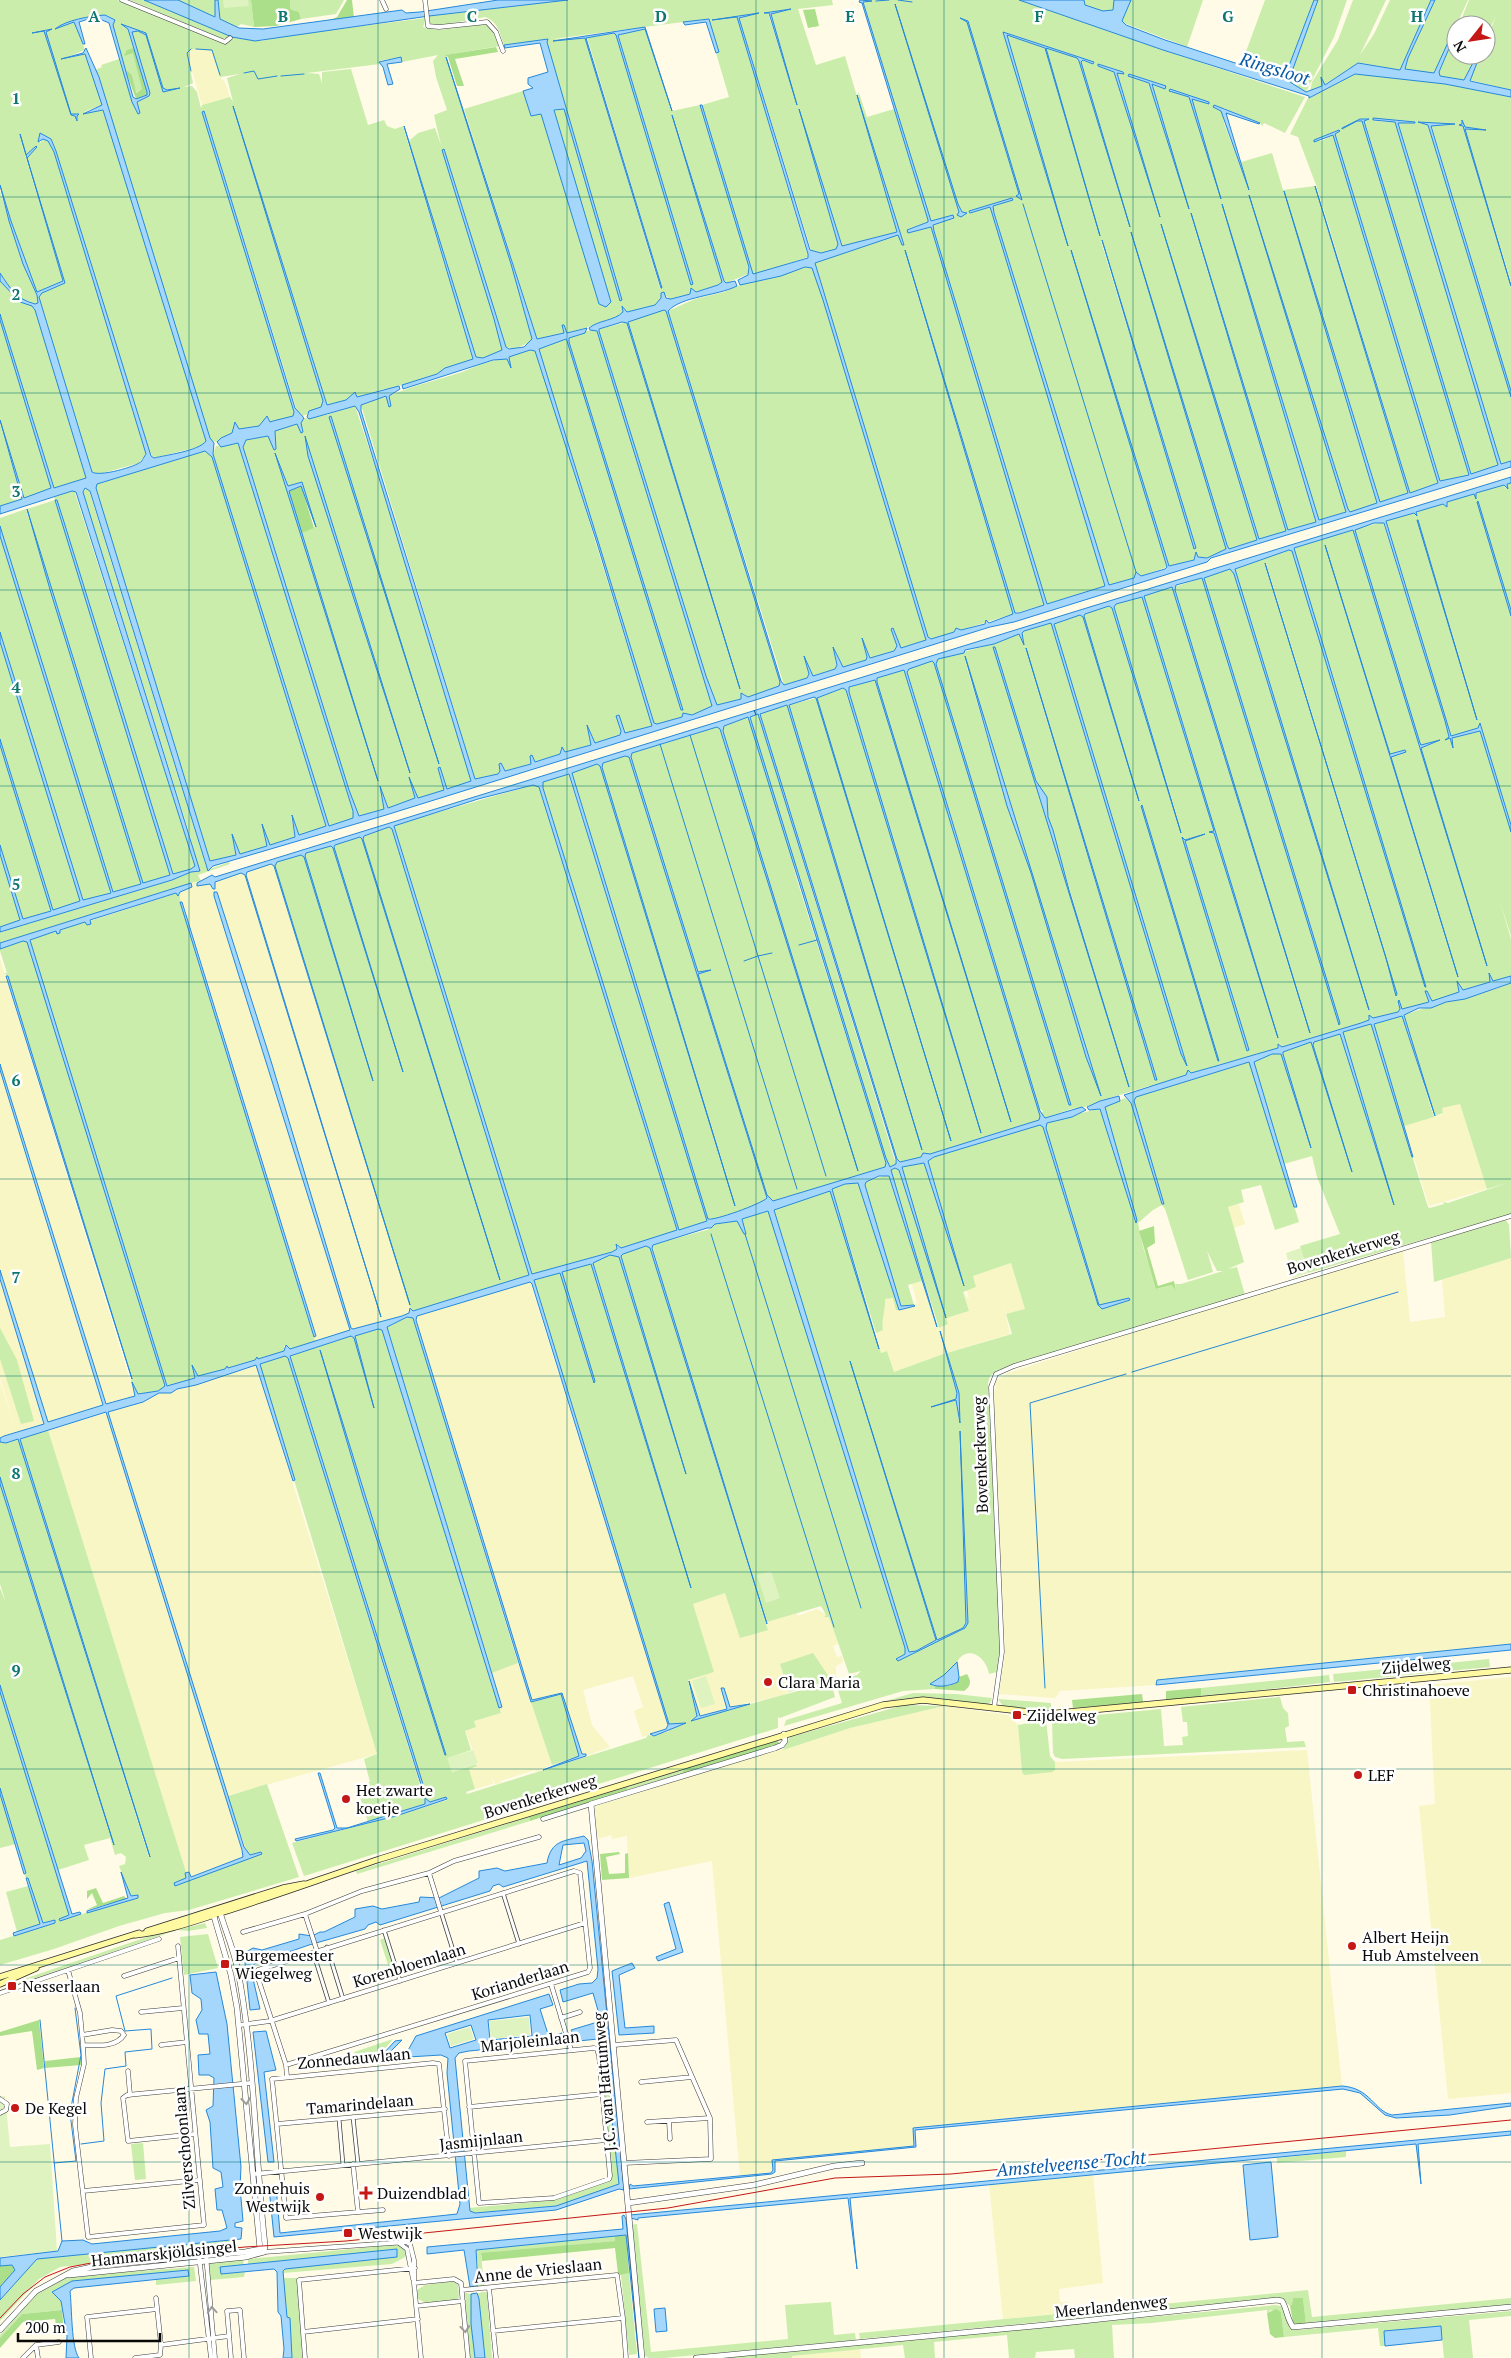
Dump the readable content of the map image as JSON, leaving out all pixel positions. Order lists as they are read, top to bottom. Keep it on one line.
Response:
{"streets":{"main road":["Bovenkerkerweg","Zijdelweg"],"street":["Korenbloemlaan","Korianderlaan","Marjoleinlaan","Zonnedauwlaan","J.C. van Hattumweg","Tamarindelaan","Jasmijnlaan","Zilverschoonlaan","Hammarskjöldsingel","Anne de Vrieslaan","Meerlandenweg"]},"crossings":[["Bovenkerkerweg","Zijdelweg"],["Bovenkerkerweg","J.C. van Hattumweg"],["Korenbloemlaan","Korianderlaan"],["Korianderlaan","Zonnedauwlaan"],["Marjoleinlaan","Jasmijnlaan"],["Zonnedauwlaan","Tamarindelaan"],["Zonnedauwlaan","Jasmijnlaan"]],"water":["Ringsloot","Amstelveense Tocht"],"places":{"other":["Clara Maria","LEF","Het zwarte koetje","Albert Heijn Hub Amstelveen","De Kegel","Zonnehuis Westwijk"],"transit":["Christinahoeve","Zijdelweg","Burgemeester Wiegelweg","Nesserlaan","Westwijk"],"health":["Duizendblad"]},"scale_bar":"200 m","north":"bottom left","grid":{"columns":["A","B","C","D","E","F","G","H"],"rows":["1","2","3","4","5","6","7","8","9"]}}
